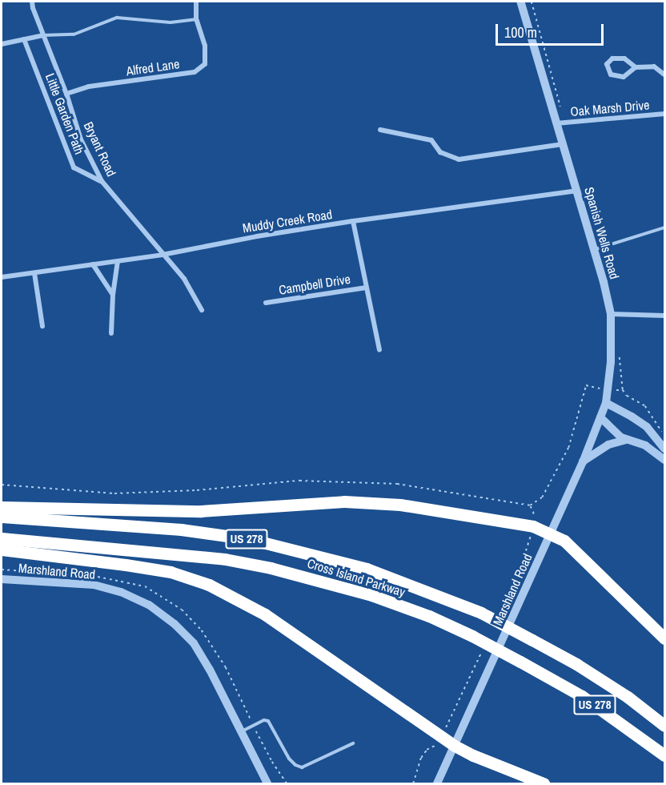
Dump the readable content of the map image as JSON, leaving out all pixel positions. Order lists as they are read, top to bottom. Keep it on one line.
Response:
{"streets":{"highway":["US 278","Cross Island Parkway"],"street":["Alfred Lane","Oak Marsh Drive","Little Garden Path","Bryant Road","Muddy Creek Road","Spanish Wells Road","Campbell Drive","Marshland Road"]},"crossings":[["Alfred Lane","Bryant Road"],["Oak Marsh Drive","Spanish Wells Road"],["Little Garden Path","Bryant Road"],["Bryant Road","Muddy Creek Road"],["Muddy Creek Road","Spanish Wells Road"],["Muddy Creek Road","Campbell Drive"],["Spanish Wells Road","Marshland Road"]],"scale_bar":"100 m"}
